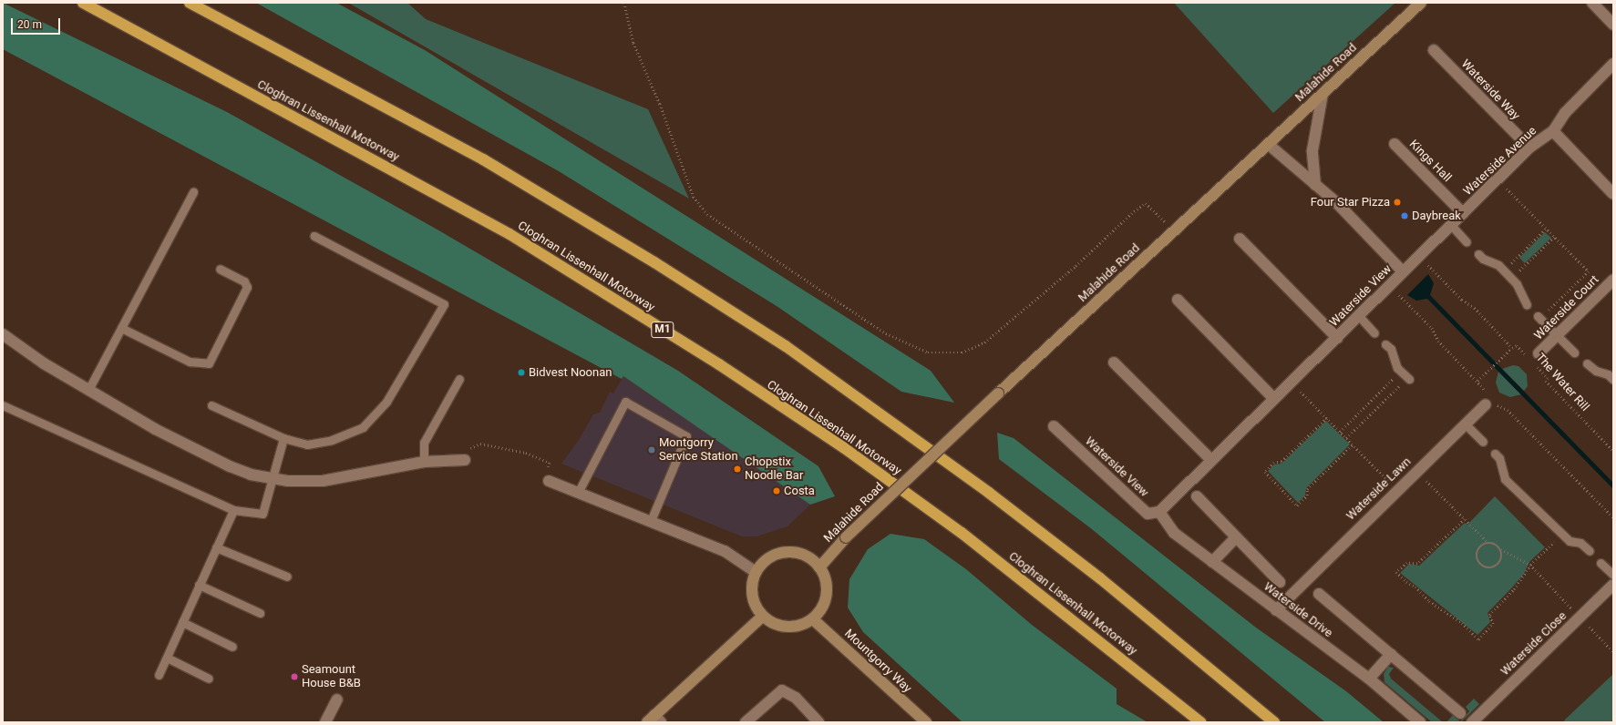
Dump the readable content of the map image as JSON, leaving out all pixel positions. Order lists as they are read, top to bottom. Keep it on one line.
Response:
{"streets":{"highway":["Cloghran Lissenhall Motorway","M1"],"main road":["Malahide Road","Mountgorry Way"],"street":["Waterside Way","Kings Hall","Waterside Avenue","Waterside View","Waterside Court","Waterside Lawn","Waterside Drive","Waterside Close"],"path":["The Water Rill"]},"crossings":[["Malahide Road","Mountgorry Way"],["Waterside Way","Waterside Avenue"],["Kings Hall","Waterside Avenue"],["Waterside Avenue","Waterside View"],["Waterside Avenue","The Water Rill"],["Waterside View","Waterside Drive"],["Waterside Lawn","Waterside Drive"]],"places":["Four Star Pizza","Daybreak","Bidvest Noonan","Montgorry Service Station","Chopstix Noodle Bar","Costa","Seamount House B&B"],"scale_bar":"20 m"}
